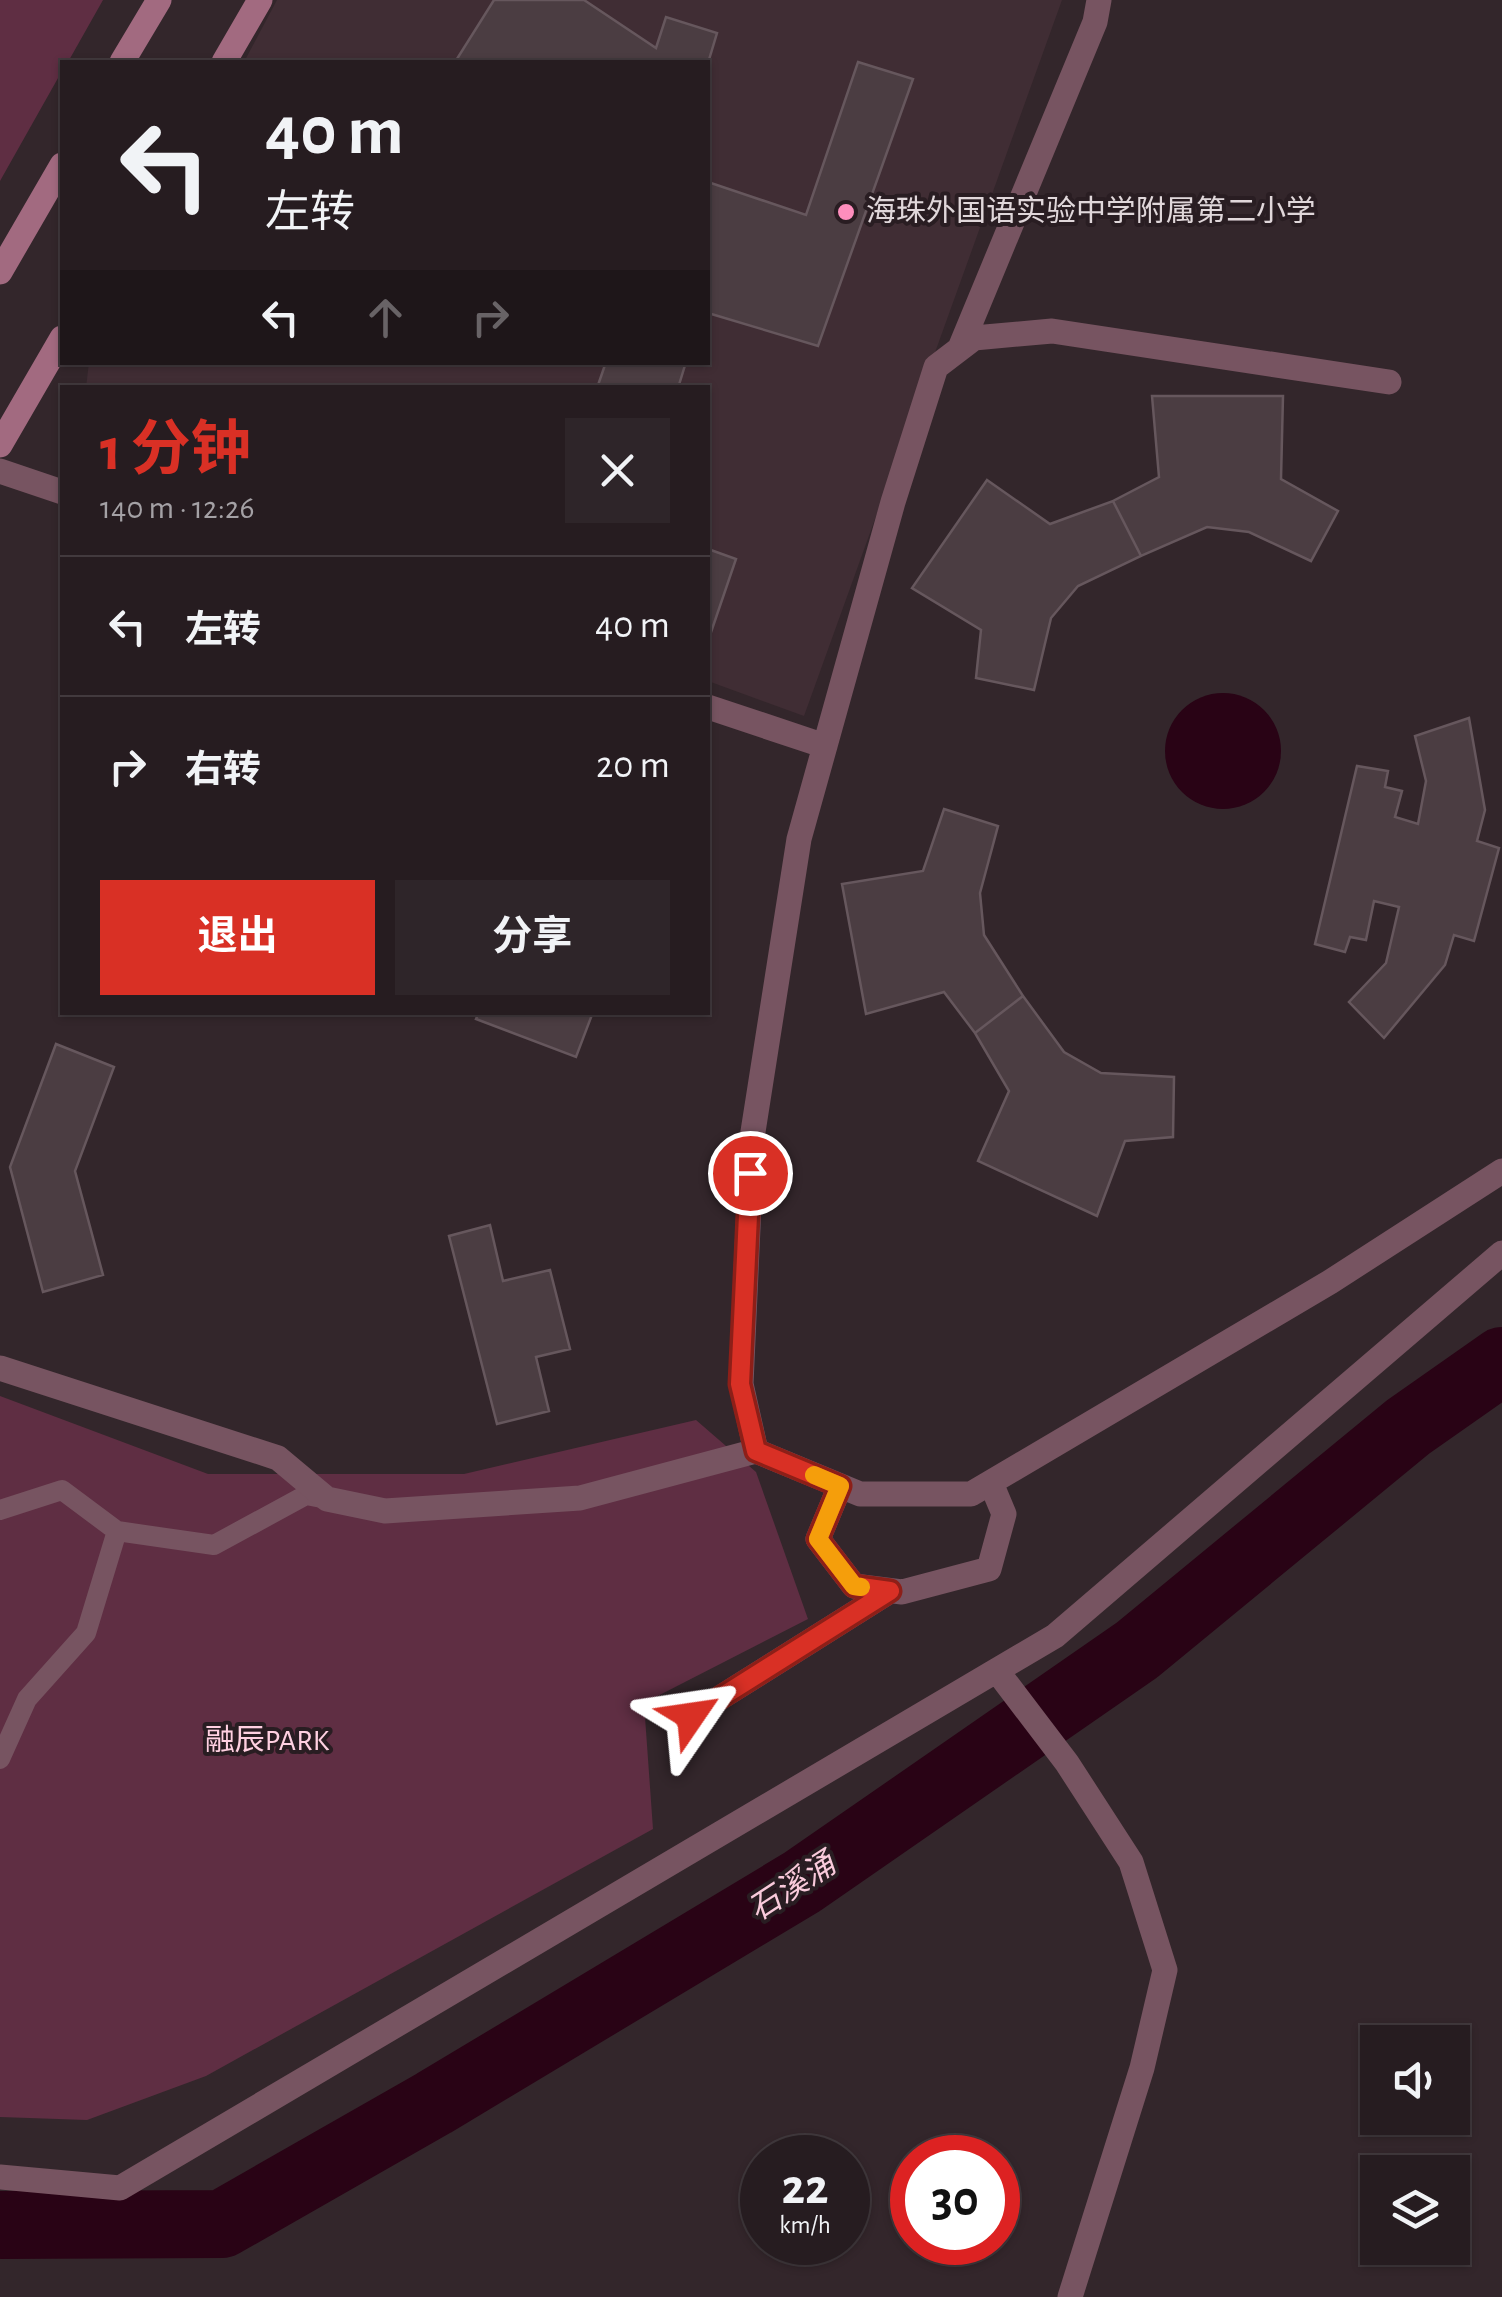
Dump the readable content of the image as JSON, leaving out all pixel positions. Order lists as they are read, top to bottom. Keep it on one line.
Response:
{"water":["石溪涌"],"parks":["融辰PARK"],"places":["海珠外国语实验中学附属第二小学"],"page":{"turn":["40 m","左转"],"heading":["1 分钟","140 m · 12:26"],"list":[{"name":"左转","value":"40 m"},{"name":"右转","value":"20 m"}],"buttons":["退出","分享"],"speed":"22 km/h","limit":"30"}}
